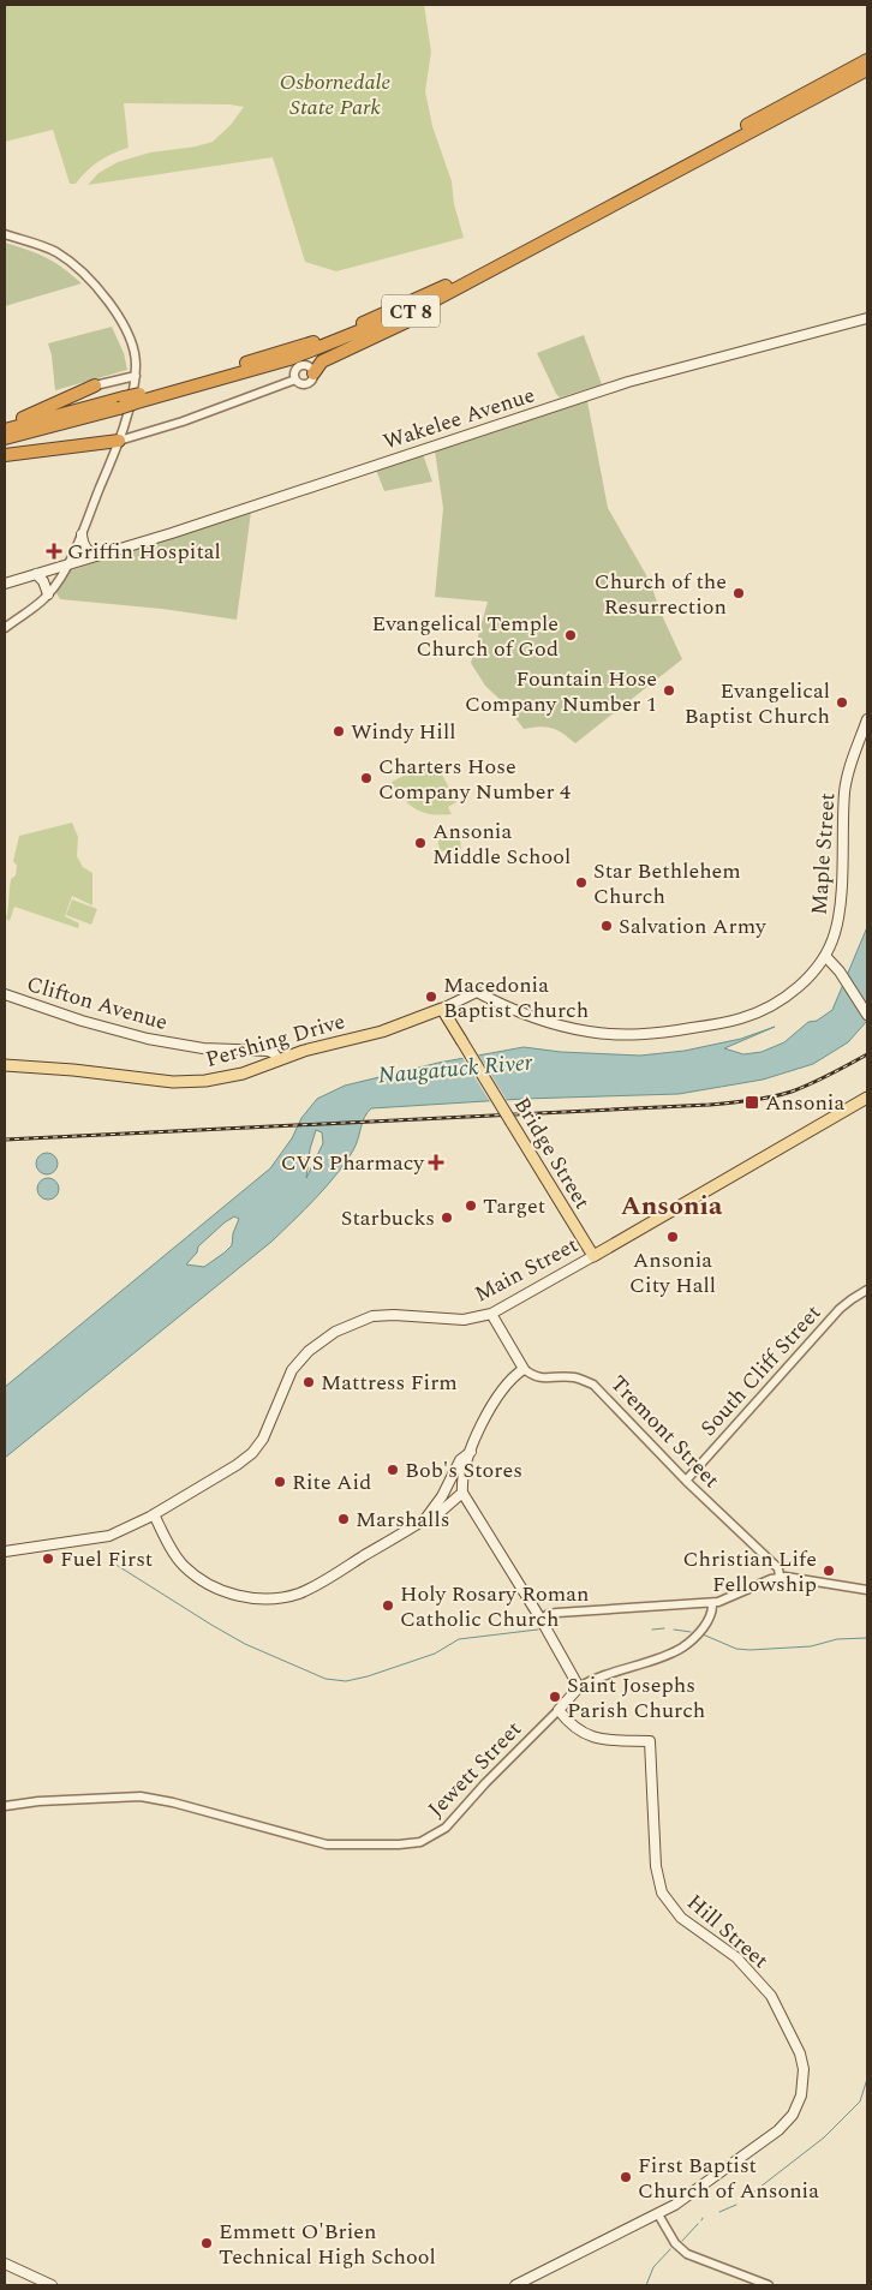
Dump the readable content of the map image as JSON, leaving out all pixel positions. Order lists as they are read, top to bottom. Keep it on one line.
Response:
{"streets":{"highway":["CT 8"],"main road":["Wakelee Avenue","Maple Street","Clifton Avenue","Pershing Drive","Bridge Street","Main Street","Jewett Street","Hill Street"],"street":["South Cliff Street","Tremont Street"]},"crossings":[["Maple Street","Pershing Drive"],["Clifton Avenue","Pershing Drive"],["Pershing Drive","Bridge Street"],["Bridge Street","Main Street"],["South Cliff Street","Tremont Street"],["Jewett Street","Hill Street"]],"districts":["Ansonia"],"water":["Naugatuck River"],"parks":["Osbornedale State Park"],"places":{"health":["Griffin Hospital","CVS Pharmacy"],"other":["Church of the Resurrection","Evangelical Temple Church of God","Fountain Hose Company Number 1","Evangelical Baptist Church","Windy Hill","Charters Hose Company Number 4","Ansonia Middle School","Star Bethlehem Church","Salvation Army","Macedonia Baptist Church","Target","Starbucks","Ansonia City Hall","Mattress Firm","Bob's Stores","Rite Aid","Marshalls","Fuel First","Christian Life Fellowship","Holy Rosary Roman Catholic Church","Saint Josephs Parish Church","First Baptist Church of Ansonia","Emmett O'Brien Technical High School"],"transit":["Ansonia"]}}
